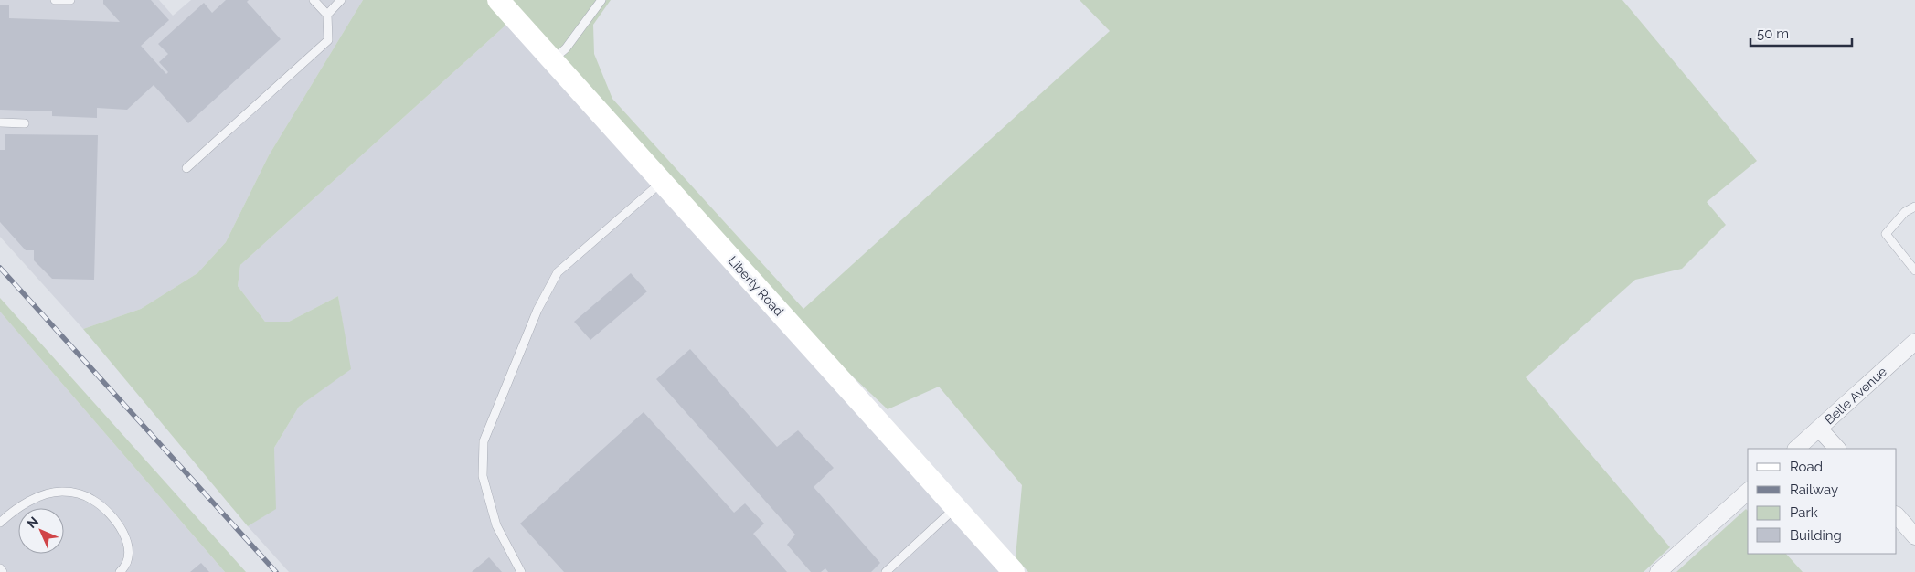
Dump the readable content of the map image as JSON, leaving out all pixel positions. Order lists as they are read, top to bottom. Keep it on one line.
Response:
{"streets":{"street":["Liberty Road","Belle Avenue"]},"legend":["Road","Railway","Park","Building"],"scale_bar":"50 m","north":"top left"}
